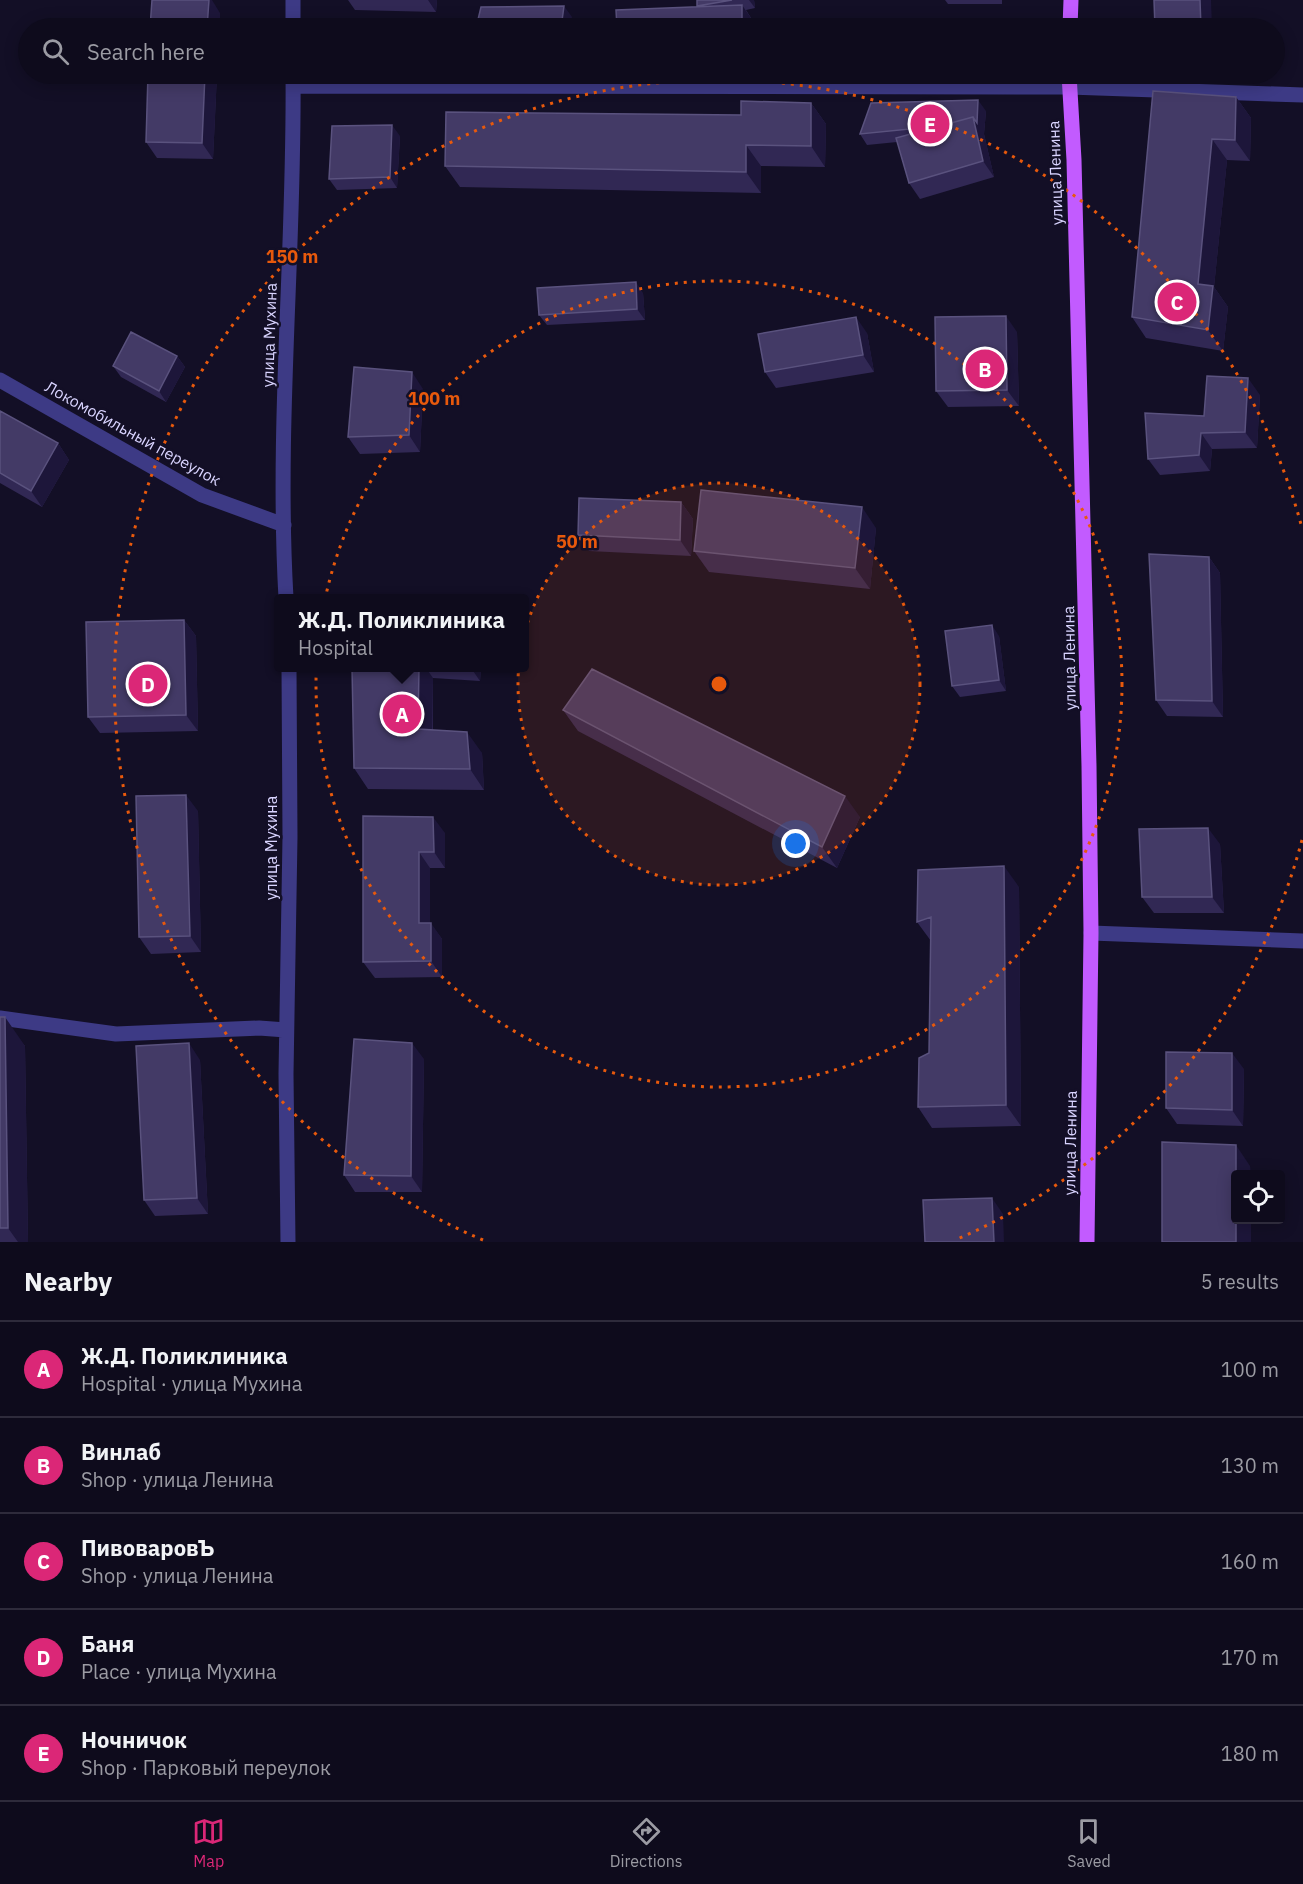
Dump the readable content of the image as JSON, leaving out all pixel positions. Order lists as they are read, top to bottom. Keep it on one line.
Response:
{"streets":{"main road":["улица Ленина"],"street":["улица Мухина","Локомобильный переулок"]},"crossings":[["улица Мухина","Локомобильный переулок"]],"page":{"search":"Search here","pins":["E","C","B","D","A"],"popup":["Ж.Д. Поликлиника","Hospital"],"heading":["Nearby","5 results"],"list":[{"mark":"A","name":"Ж.Д. Поликлиника","note":"Hospital · улица Мухина","value":"100 m"},{"mark":"B","name":"Винлаб","note":"Shop · улица Ленина","value":"130 m"},{"mark":"C","name":"ПивоваровЪ","note":"Shop · улица Ленина","value":"160 m"},{"mark":"D","name":"Баня","note":"Place · улица Мухина","value":"170 m"},{"mark":"E","name":"Ночничок","note":"Shop · Парковый переулок","value":"180 m"}],"nav":["Map","Directions","Saved"]},"rings":["150 m","100 m","50 m"]}
